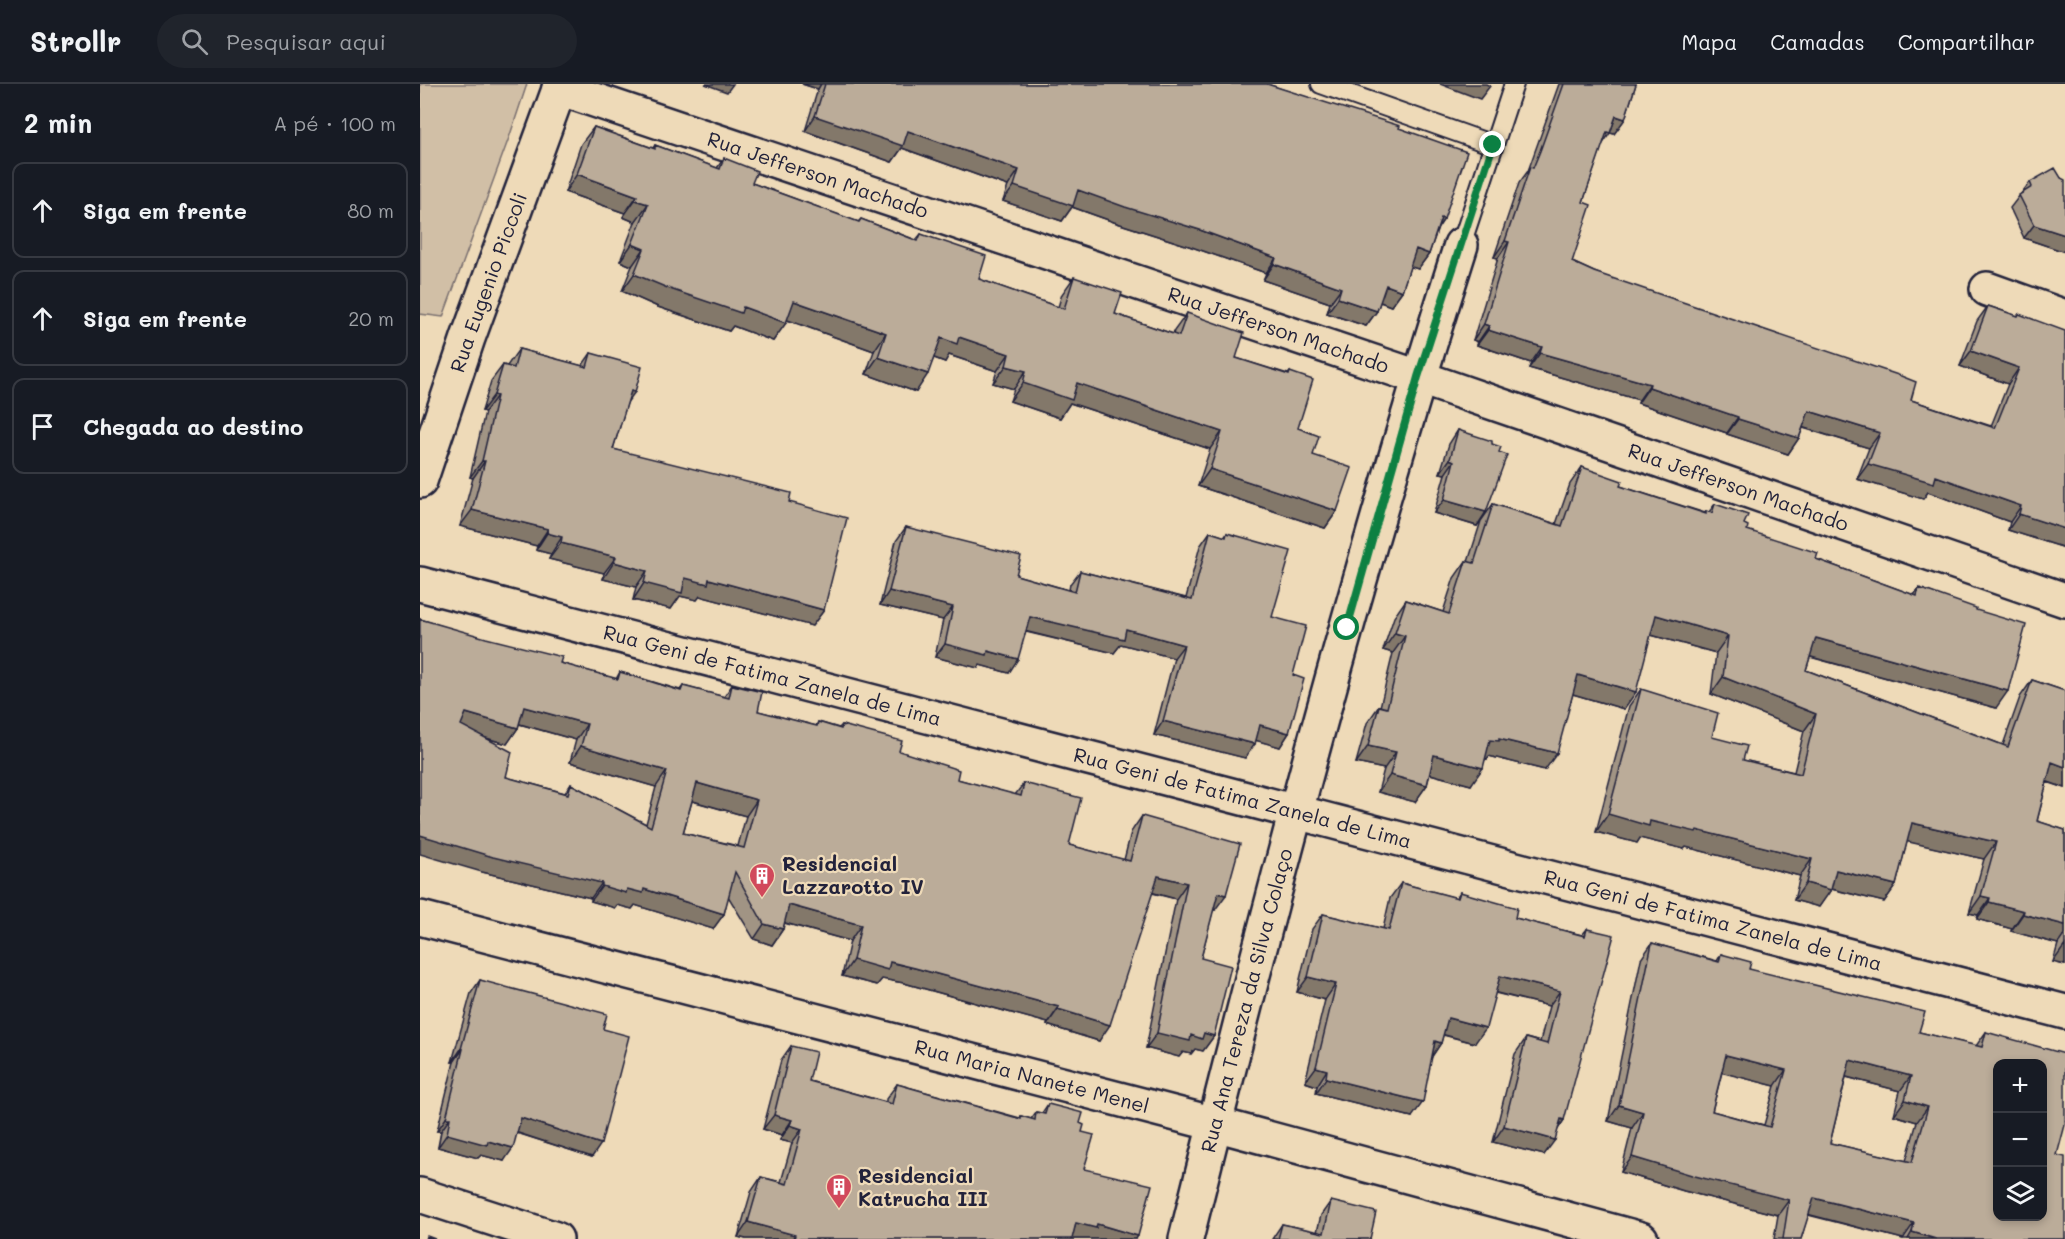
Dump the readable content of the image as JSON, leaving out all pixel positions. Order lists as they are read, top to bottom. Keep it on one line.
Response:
{"streets":{"street":["Rua Jefferson Machado","Rua Eugenio Piccoli","Rua Geni de Fatima Zanela de Lima","Rua Ana Tereza da Silva Colaço","Rua Maria Nanete Menel"]},"crossings":[["Rua Jefferson Machado","Rua Eugenio Piccoli"],["Rua Jefferson Machado","Rua Ana Tereza da Silva Colaço"],["Rua Geni de Fatima Zanela de Lima","Rua Ana Tereza da Silva Colaço"],["Rua Ana Tereza da Silva Colaço","Rua Maria Nanete Menel"]],"places":{"building":["Residencial Lazzarotto IV","Residencial Katrucha III"]},"page":{"header":"Strollr","search":"Pesquisar aqui","nav":["Mapa","Camadas","Compartilhar"],"heading":["2 min","A pé · 100 m"],"list":[["Siga em frente","80 m"],["Siga em frente","20 m"],"Chegada ao destino"],"map_buttons":["+","−"]}}
